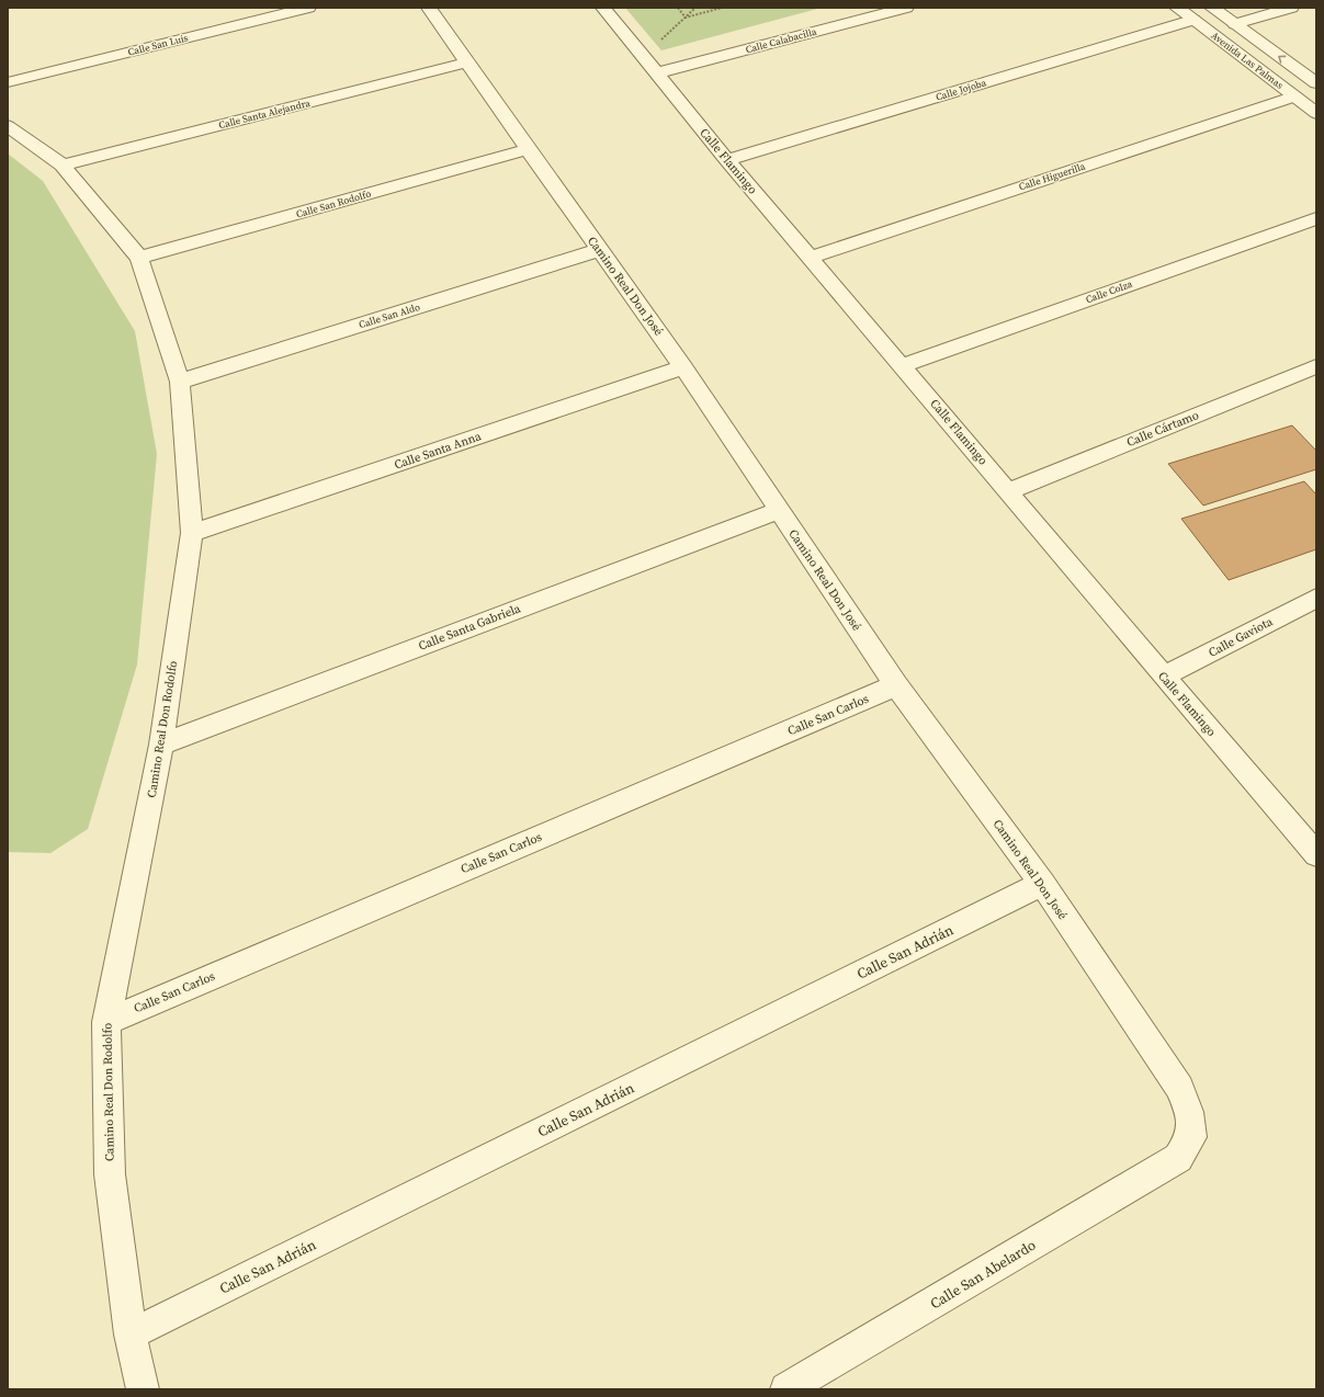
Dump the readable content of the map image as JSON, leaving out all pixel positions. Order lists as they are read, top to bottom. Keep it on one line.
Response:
{"streets":{"street":["Calle Calabacilla","Calle San Luis","Avenida Las Palmas","Calle Jojoba","Calle Santa Alejandra","Calle Flamingo","Calle Higuerilla","Calle San Rodolfo","Camino Real Don José","Calle Colza","Calle San Aldo","Calle Cártamo","Calle Santa Anna","Calle Santa Gabriela","Calle Gaviota","Calle San Carlos","Camino Real Don Rodolfo","Calle San Adrián","Calle San Abelardo"]},"crossings":[["Calle Calabacilla","Calle Flamingo"],["Avenida Las Palmas","Calle Jojoba"],["Avenida Las Palmas","Calle Higuerilla"],["Calle Jojoba","Calle Flamingo"],["Calle Santa Alejandra","Camino Real Don José"],["Calle Santa Alejandra","Camino Real Don Rodolfo"],["Calle Flamingo","Calle Higuerilla"],["Calle Flamingo","Calle Colza"],["Calle Flamingo","Calle Cártamo"],["Calle Flamingo","Calle Gaviota"],["Calle San Rodolfo","Camino Real Don José"],["Calle San Rodolfo","Camino Real Don Rodolfo"],["Camino Real Don José","Calle San Aldo"],["Camino Real Don José","Calle Santa Anna"],["Camino Real Don José","Calle Santa Gabriela"],["Camino Real Don José","Calle San Carlos"],["Camino Real Don José","Calle San Adrián"],["Camino Real Don José","Calle San Abelardo"],["Calle San Aldo","Camino Real Don Rodolfo"],["Calle Santa Anna","Camino Real Don Rodolfo"],["Calle Santa Gabriela","Camino Real Don Rodolfo"],["Calle San Carlos","Camino Real Don Rodolfo"],["Camino Real Don Rodolfo","Calle San Adrián"]]}
